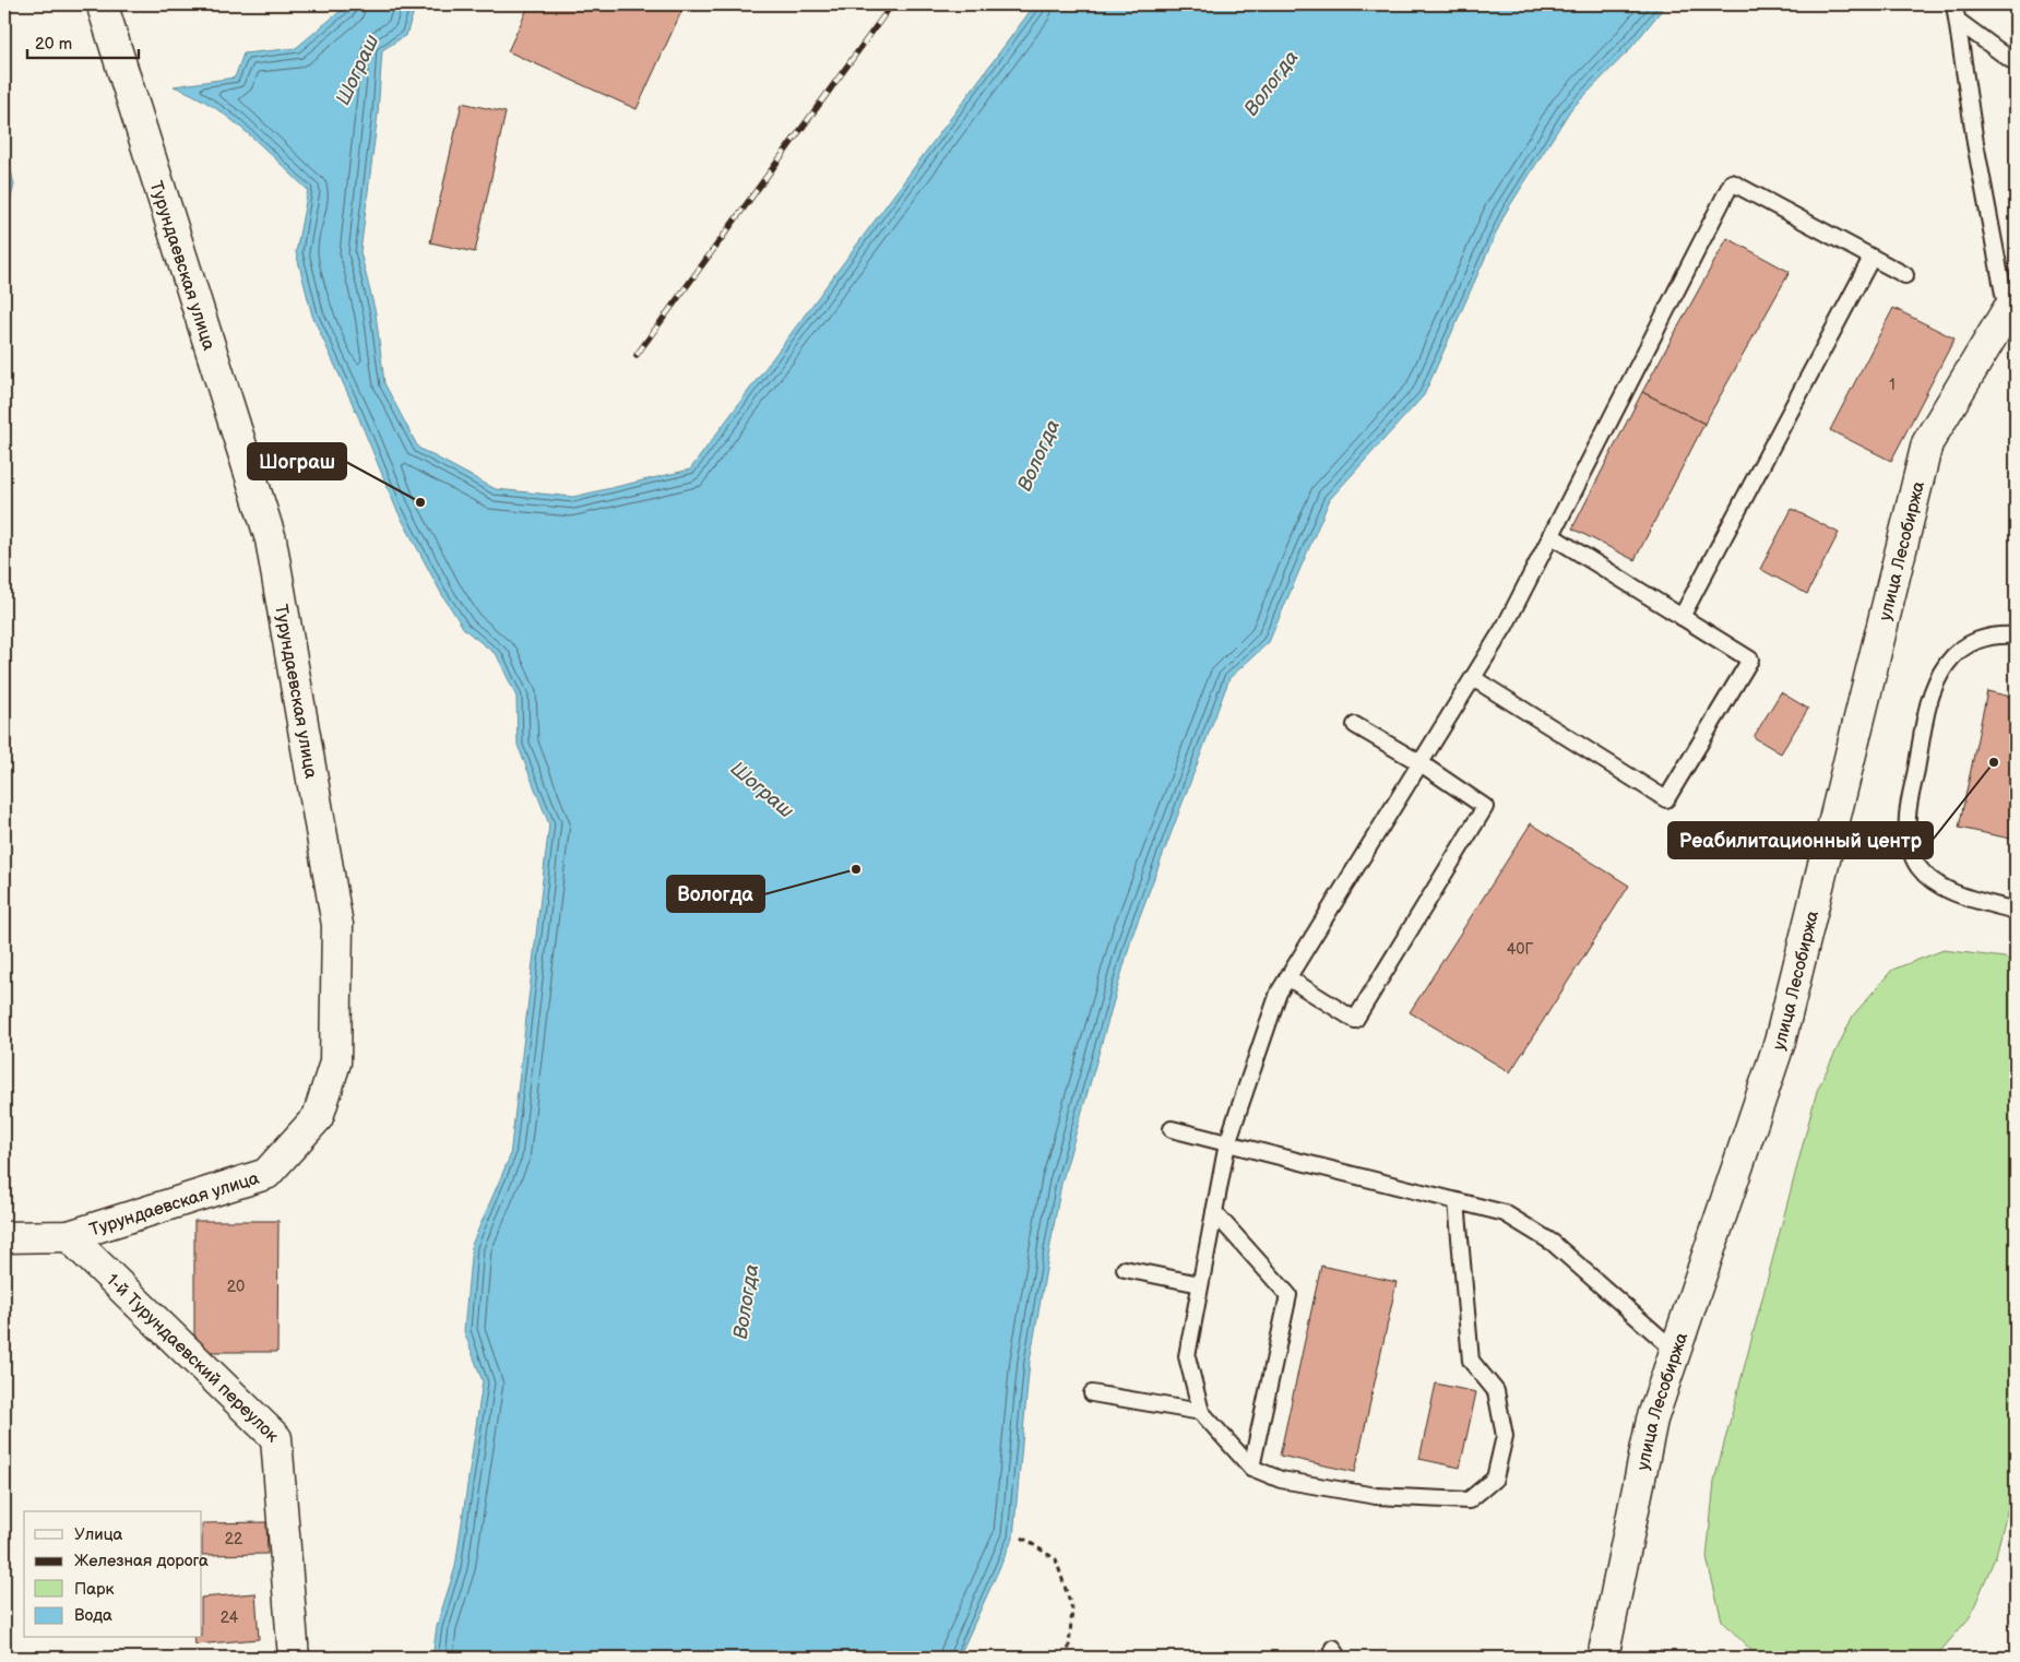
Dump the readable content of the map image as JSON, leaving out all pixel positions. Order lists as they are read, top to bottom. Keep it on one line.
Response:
{"streets":{"street":["Турундаевская улица","улица Лесобиржа","1-й Турундаевский переулок"]},"crossings":[["Турундаевская улица","1-й Турундаевский переулок"]],"water":["Шограш","Вологда"],"places":["Шограш","Реабилитационный центр","Вологда"],"house_numbers":["1","40Г","20","22","24"],"legend":["Улица","Железная дорога","Парк","Вода"],"scale_bar":"20 m"}
